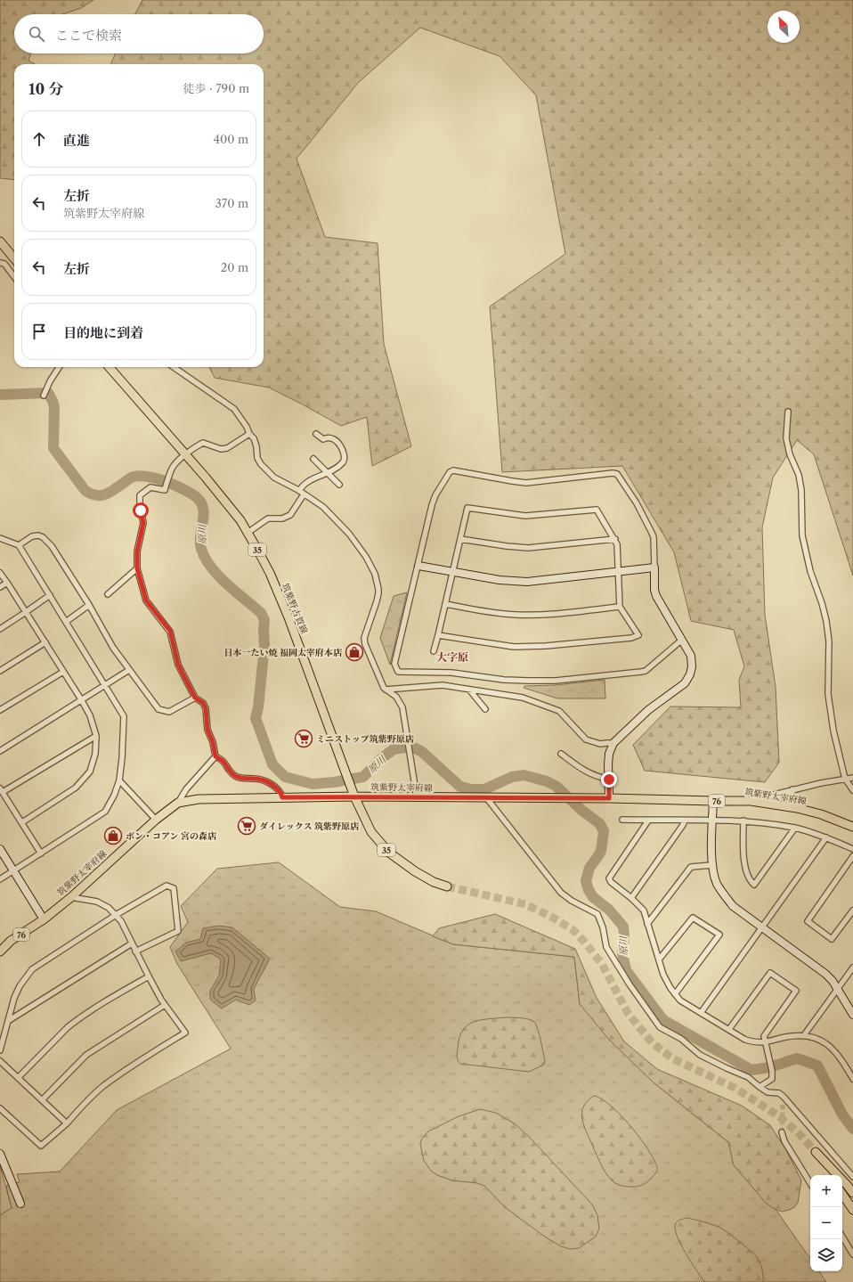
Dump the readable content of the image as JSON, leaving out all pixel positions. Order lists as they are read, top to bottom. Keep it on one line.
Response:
{"streets":{"main road":["35","筑紫野古賀線","筑紫野太宰府線","76"]},"crossings":[["筑紫野古賀線","筑紫野太宰府線"]],"districts":["大字原"],"water":["原川"],"places":{"shop":["日本一たい焼 福岡太宰府本店","ボン・コアン 宮の森店"],"supermarket":["ミニストップ筑紫野原店","ダイレックス 筑紫野原店"]},"north":"top left","page":{"search":"ここで検索","heading":["10 分","徒歩 · 790 m"],"list":[["直進","400 m"],["左折","筑紫野太宰府線","370 m"],["左折","20 m"],"目的地に到着"],"map_buttons":["+","−"]}}
